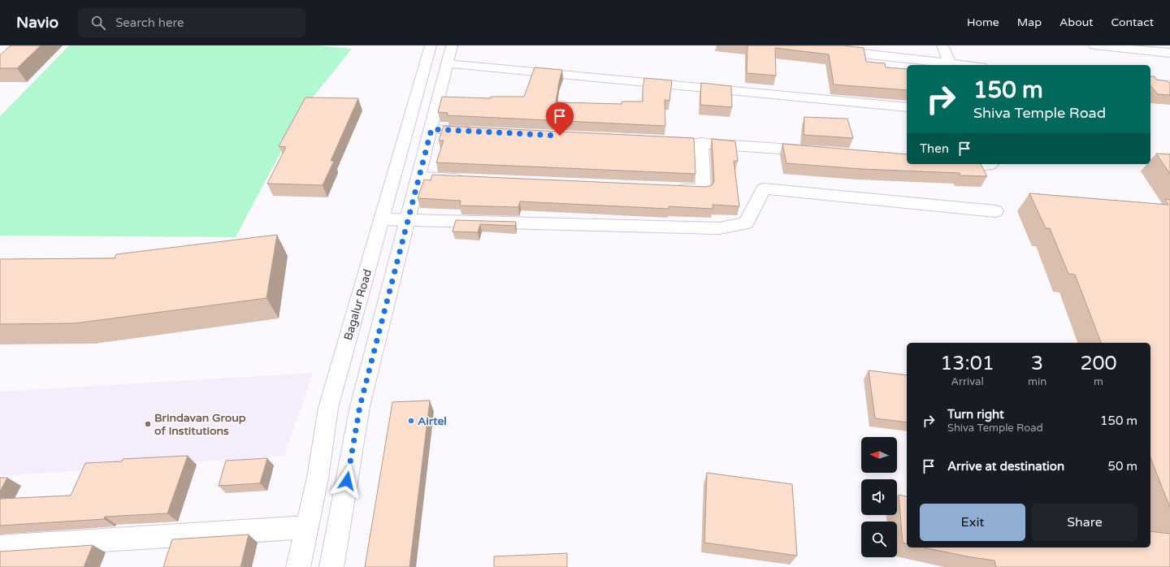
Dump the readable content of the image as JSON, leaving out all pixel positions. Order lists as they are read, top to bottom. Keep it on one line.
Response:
{"streets":{"street":["Bagalur Road"]},"places":["Airtel","Brindavan Group of Institutions"],"north":"left","page":{"header":"Navio","search":"Search here","nav":["Home","Map","About","Contact"],"turn":["150 m","Shiva Temple Road"],"then":"Then","eta":["13:01","Arrival","3","min","200","m"],"list":[{"name":"Turn right","note":"Shiva Temple Road","value":"150 m"},{"name":"Arrive at destination","value":"50 m"}],"buttons":["Exit","Share"]}}
